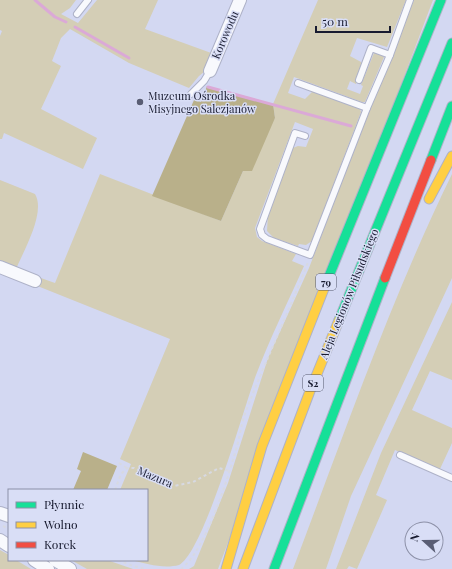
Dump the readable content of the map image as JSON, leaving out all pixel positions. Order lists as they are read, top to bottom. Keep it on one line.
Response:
{"streets":{"highway":["79","Aleja Legionów Piłsudskiego","S2"],"street":["Korowodu"],"path":["Mazura"]},"places":["Muzeum Ośrodka Misyjnego Salezjanów"],"legend":["Płynnie","Wolno","Korek"],"scale_bar":"50 m","north":"left"}
